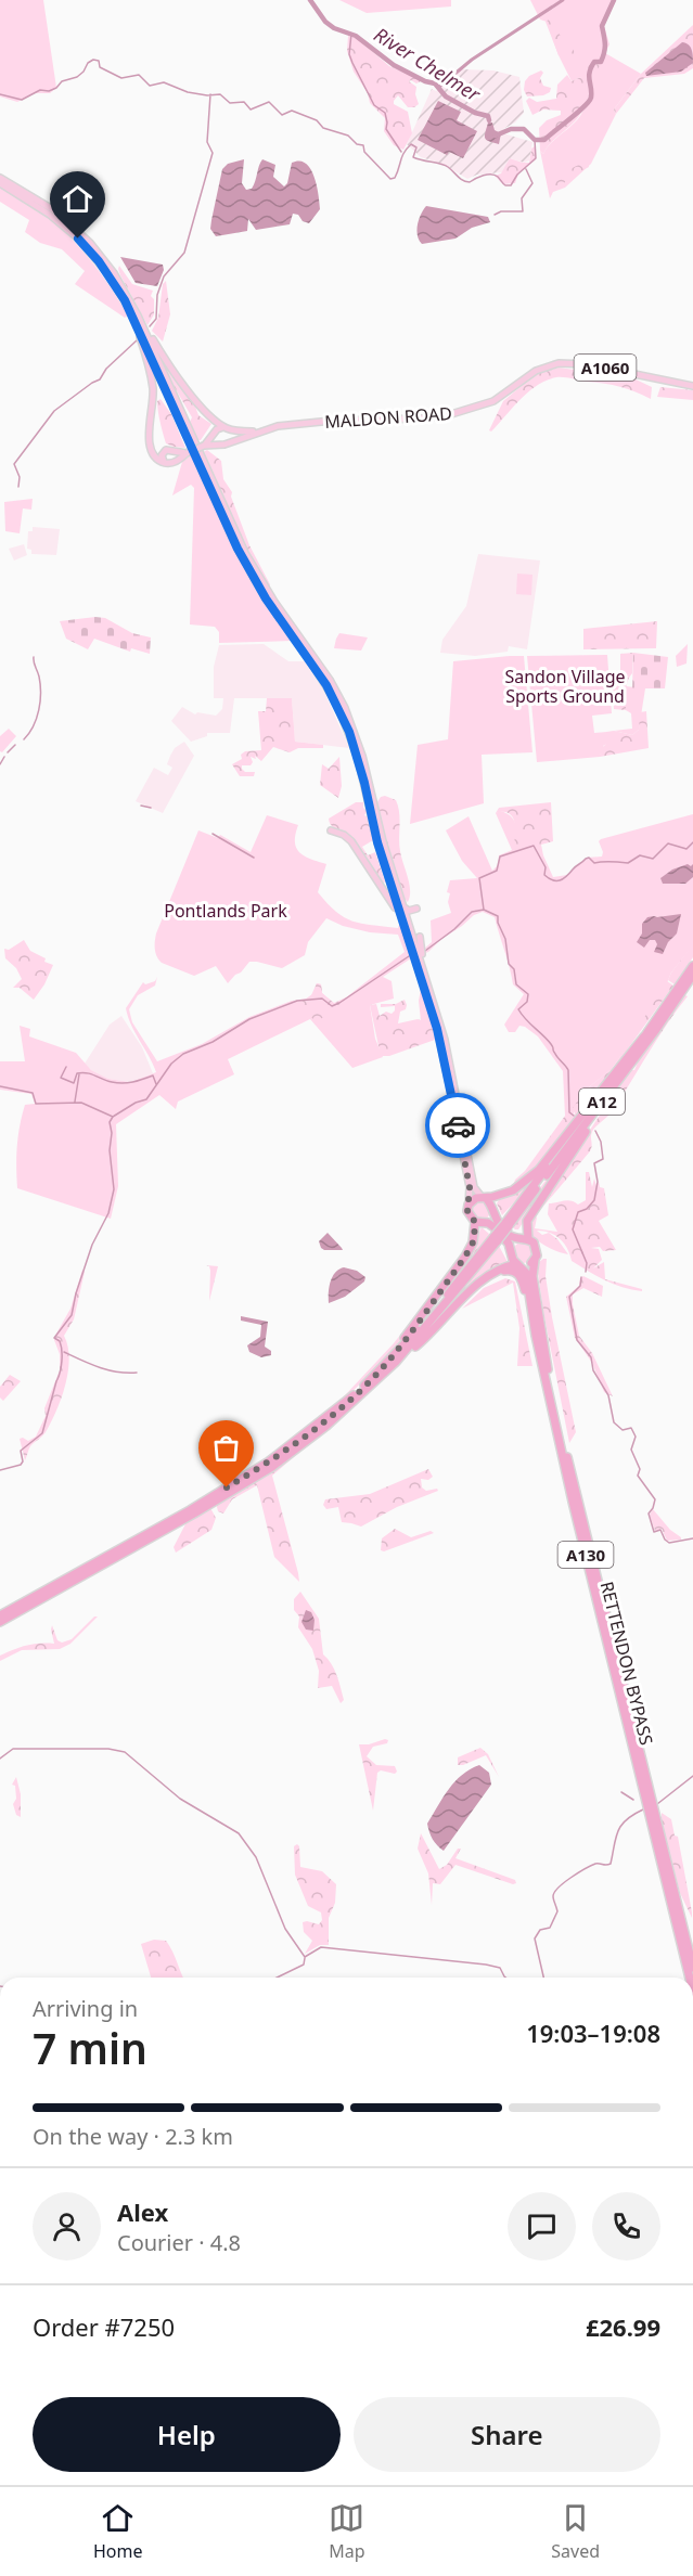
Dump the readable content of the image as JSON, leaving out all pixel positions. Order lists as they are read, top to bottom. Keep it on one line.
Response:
{"streets":{"highway":["A12","A130","RETTENDON BYPASS"],"main road":["A1060","MALDON ROAD"]},"crossings":[["A12","RETTENDON BYPASS"]],"water":["River Chelmer"],"parks":["Sandon Village Sports Ground","Pontlands Park"],"page":{"heading":["7 min","Arriving in","19:03–19:08"],"panel":["Alex","Courier · 4.8","Order #7250","£26.99"],"bar":"On the way · 2.3 km","buttons":["Help","Share"],"tabs":["Home","Map","Saved"]}}
